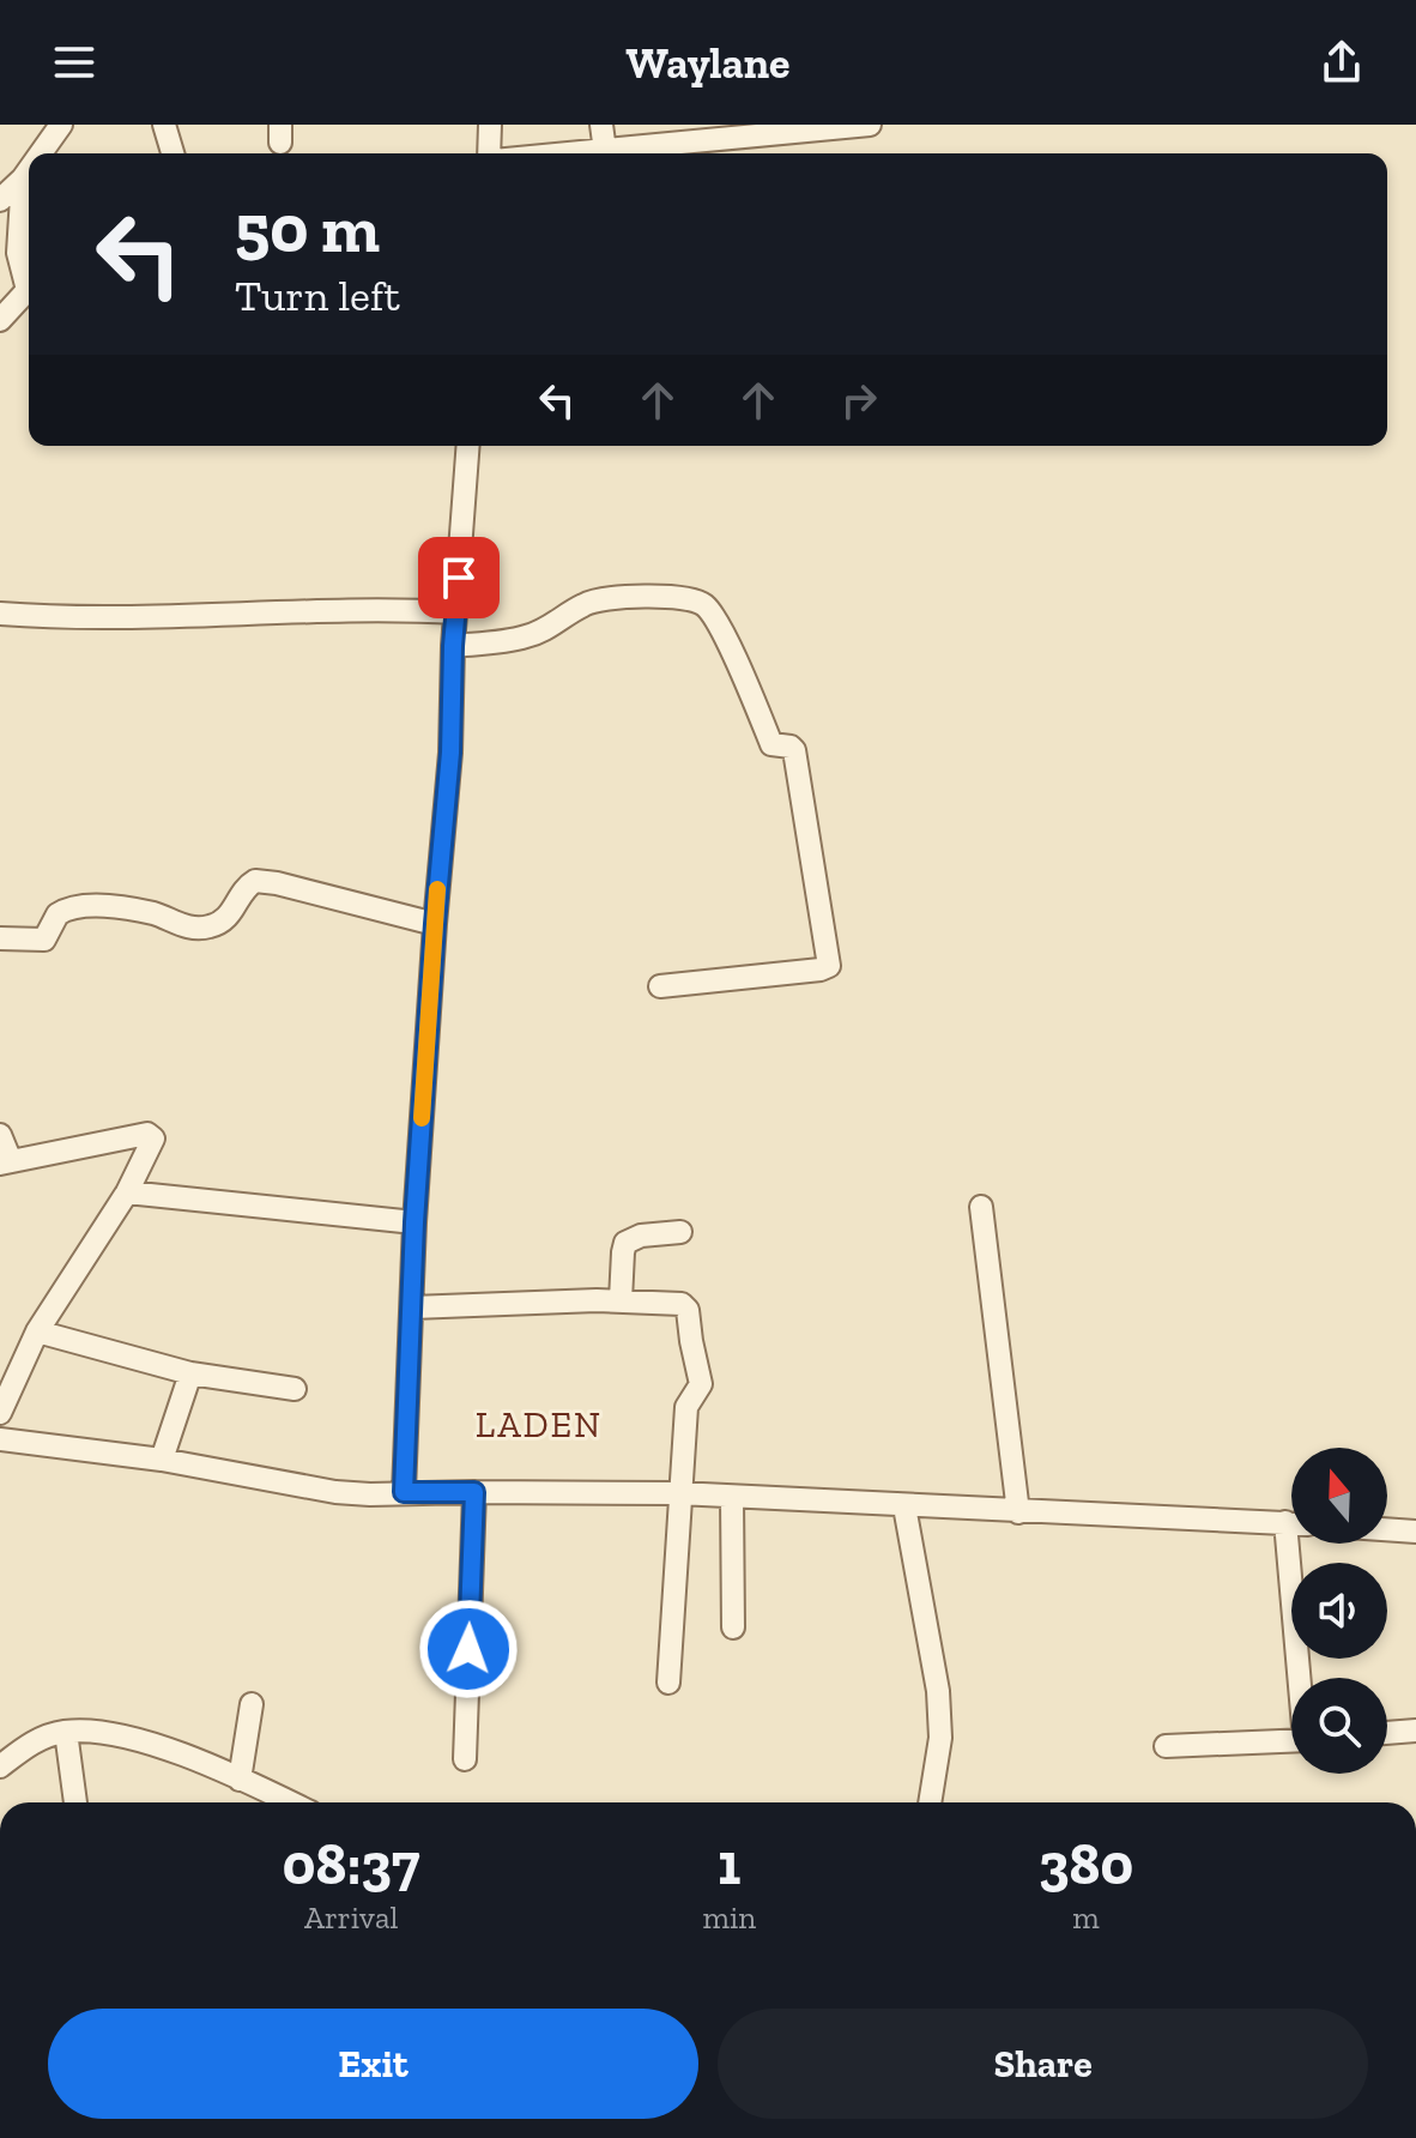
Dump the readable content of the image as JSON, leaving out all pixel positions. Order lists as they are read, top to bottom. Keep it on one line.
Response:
{"districts":["LADEN"],"north":"top","page":{"header":"Waylane","turn":["50 m","Turn left"],"eta":["08:37","Arrival","1","min","380","m"],"buttons":["Exit","Share"]}}
